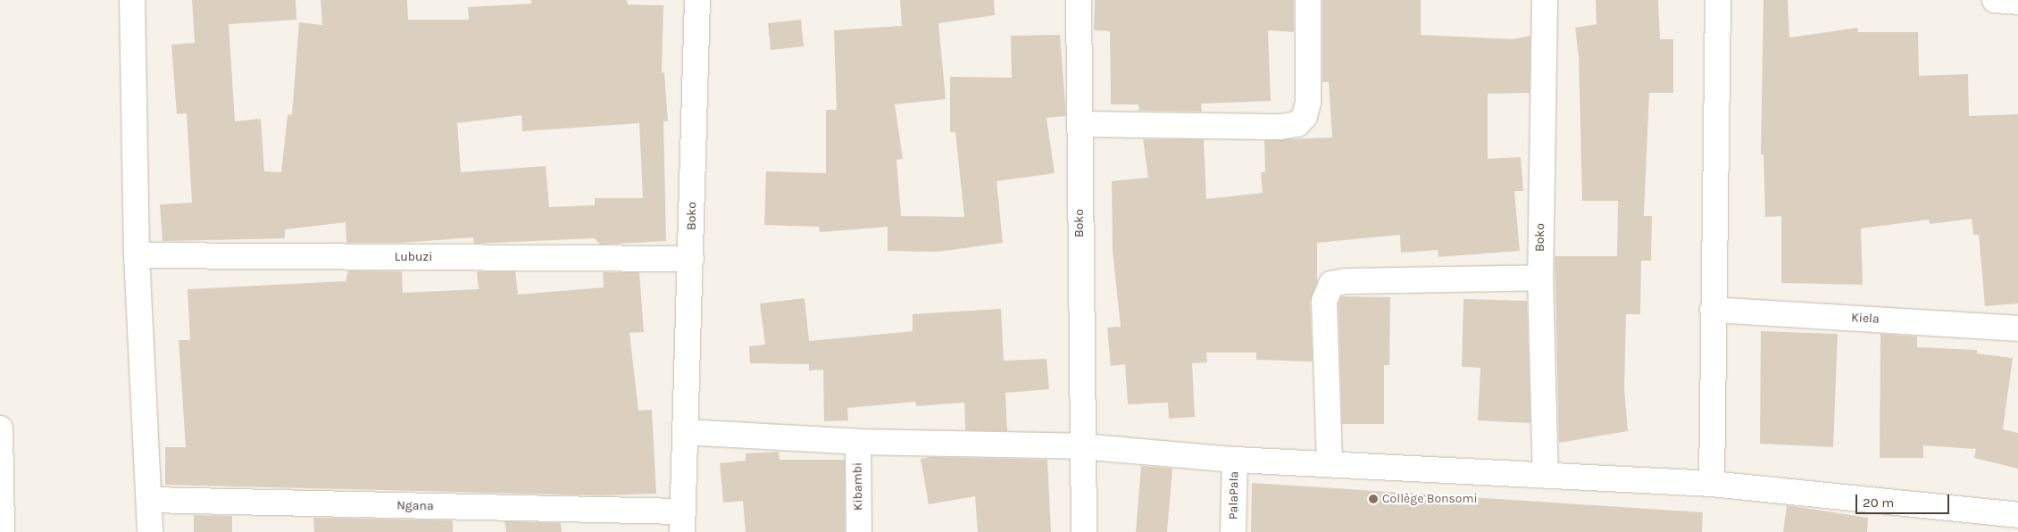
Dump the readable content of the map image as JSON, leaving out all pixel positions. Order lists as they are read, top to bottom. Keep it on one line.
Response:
{"streets":{"street":["Boko","Lubuzi","Kiela","Kibambi","PalaPala","Ngana"]},"crossings":[["Boko","Lubuzi"],["Boko","Ngana"]],"places":["Collège Bonsomi"],"scale_bar":"20 m"}
